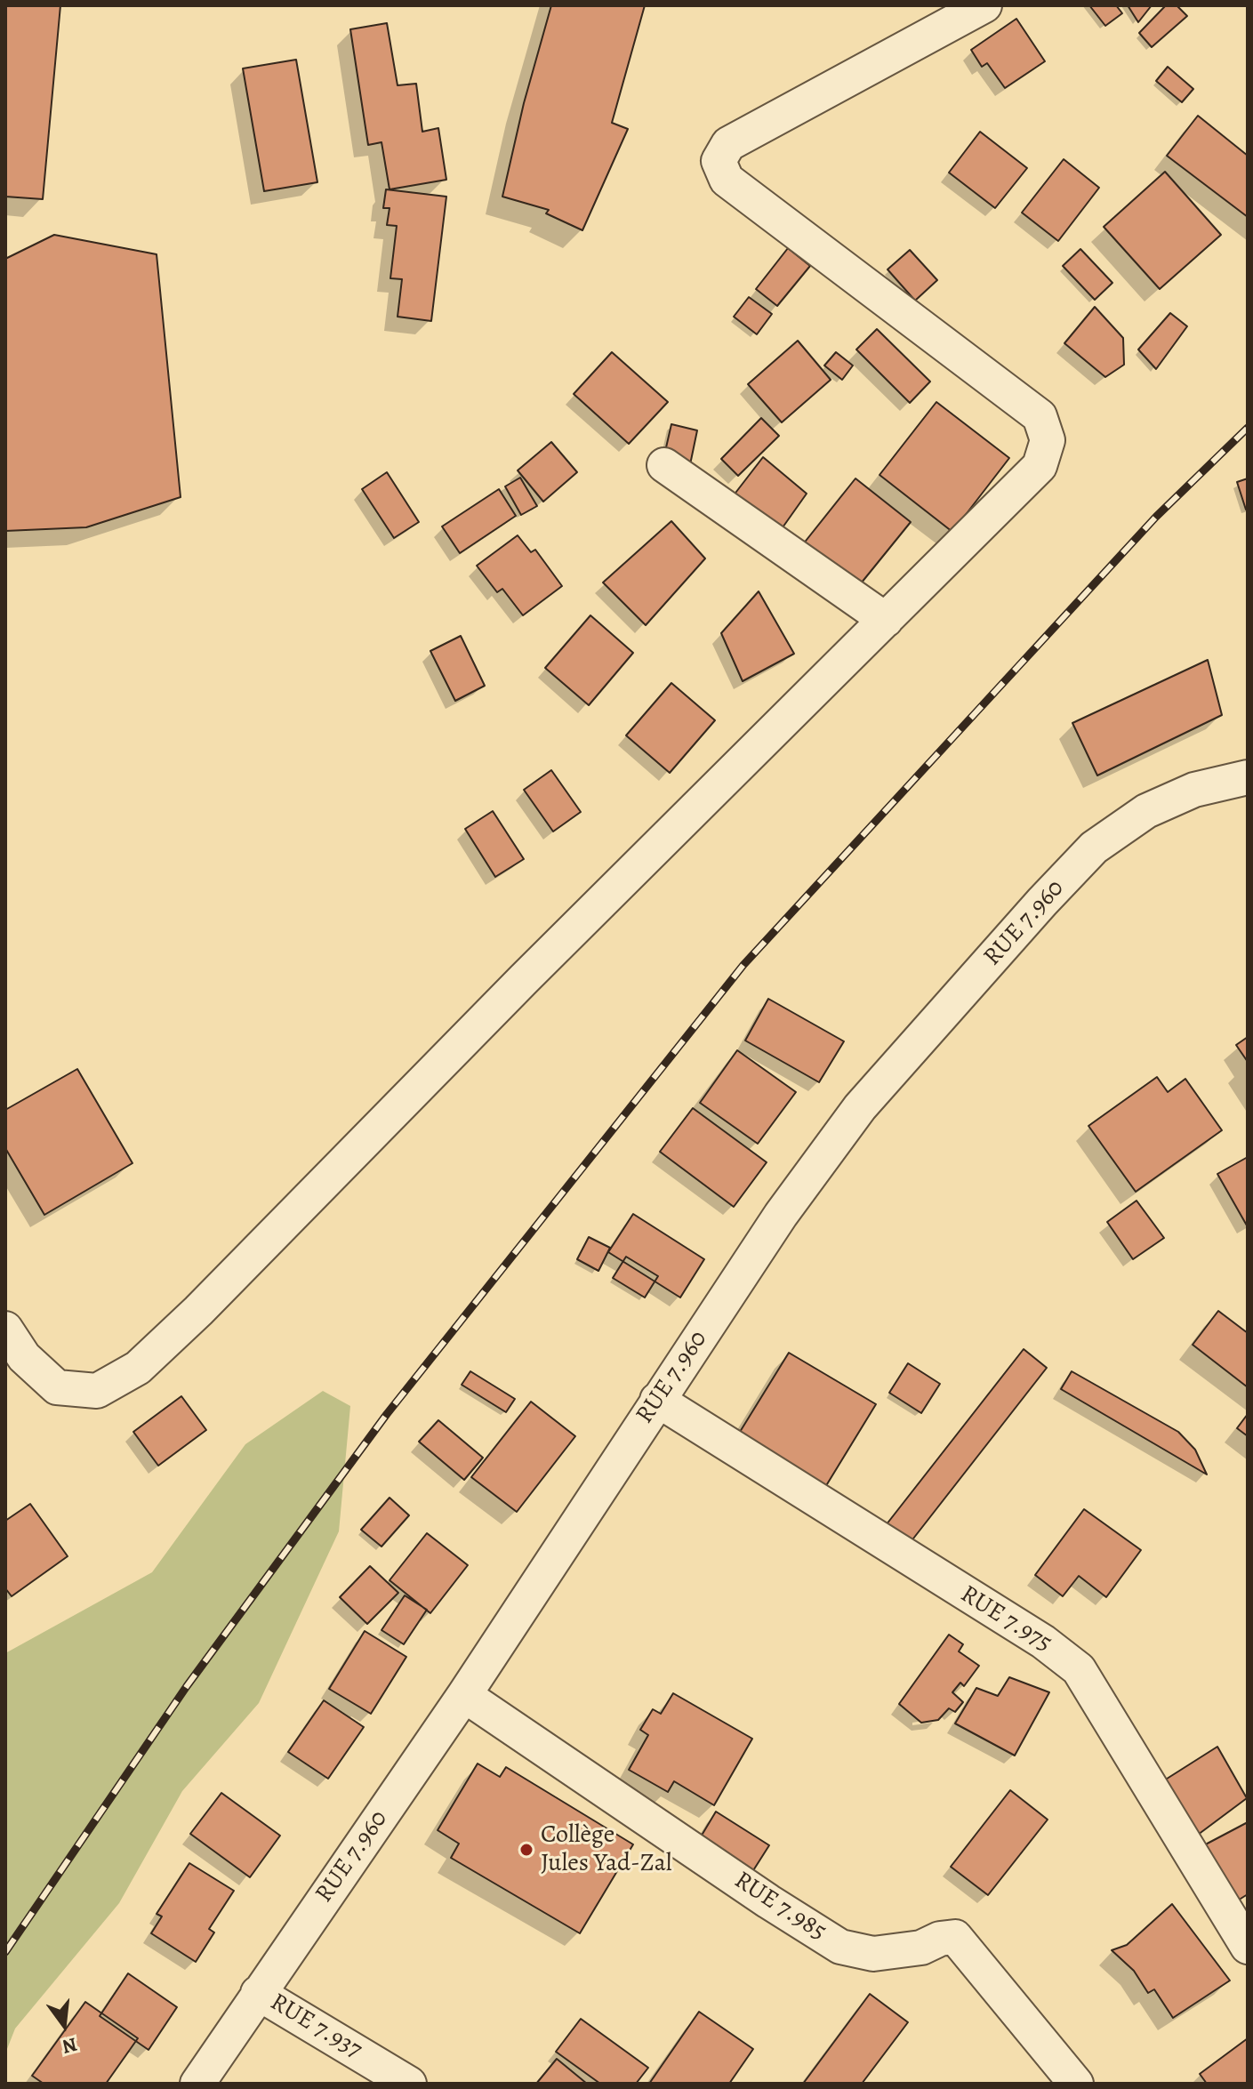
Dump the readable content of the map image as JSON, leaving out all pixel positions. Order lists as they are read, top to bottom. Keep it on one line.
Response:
{"streets":{"street":["RUE 7.960","RUE 7.975","RUE 7.985","RUE 7.937"]},"crossings":[["RUE 7.960","RUE 7.975"],["RUE 7.960","RUE 7.985"],["RUE 7.960","RUE 7.937"]],"places":["Collège Jules Yad-Zal"],"north":"bottom"}
